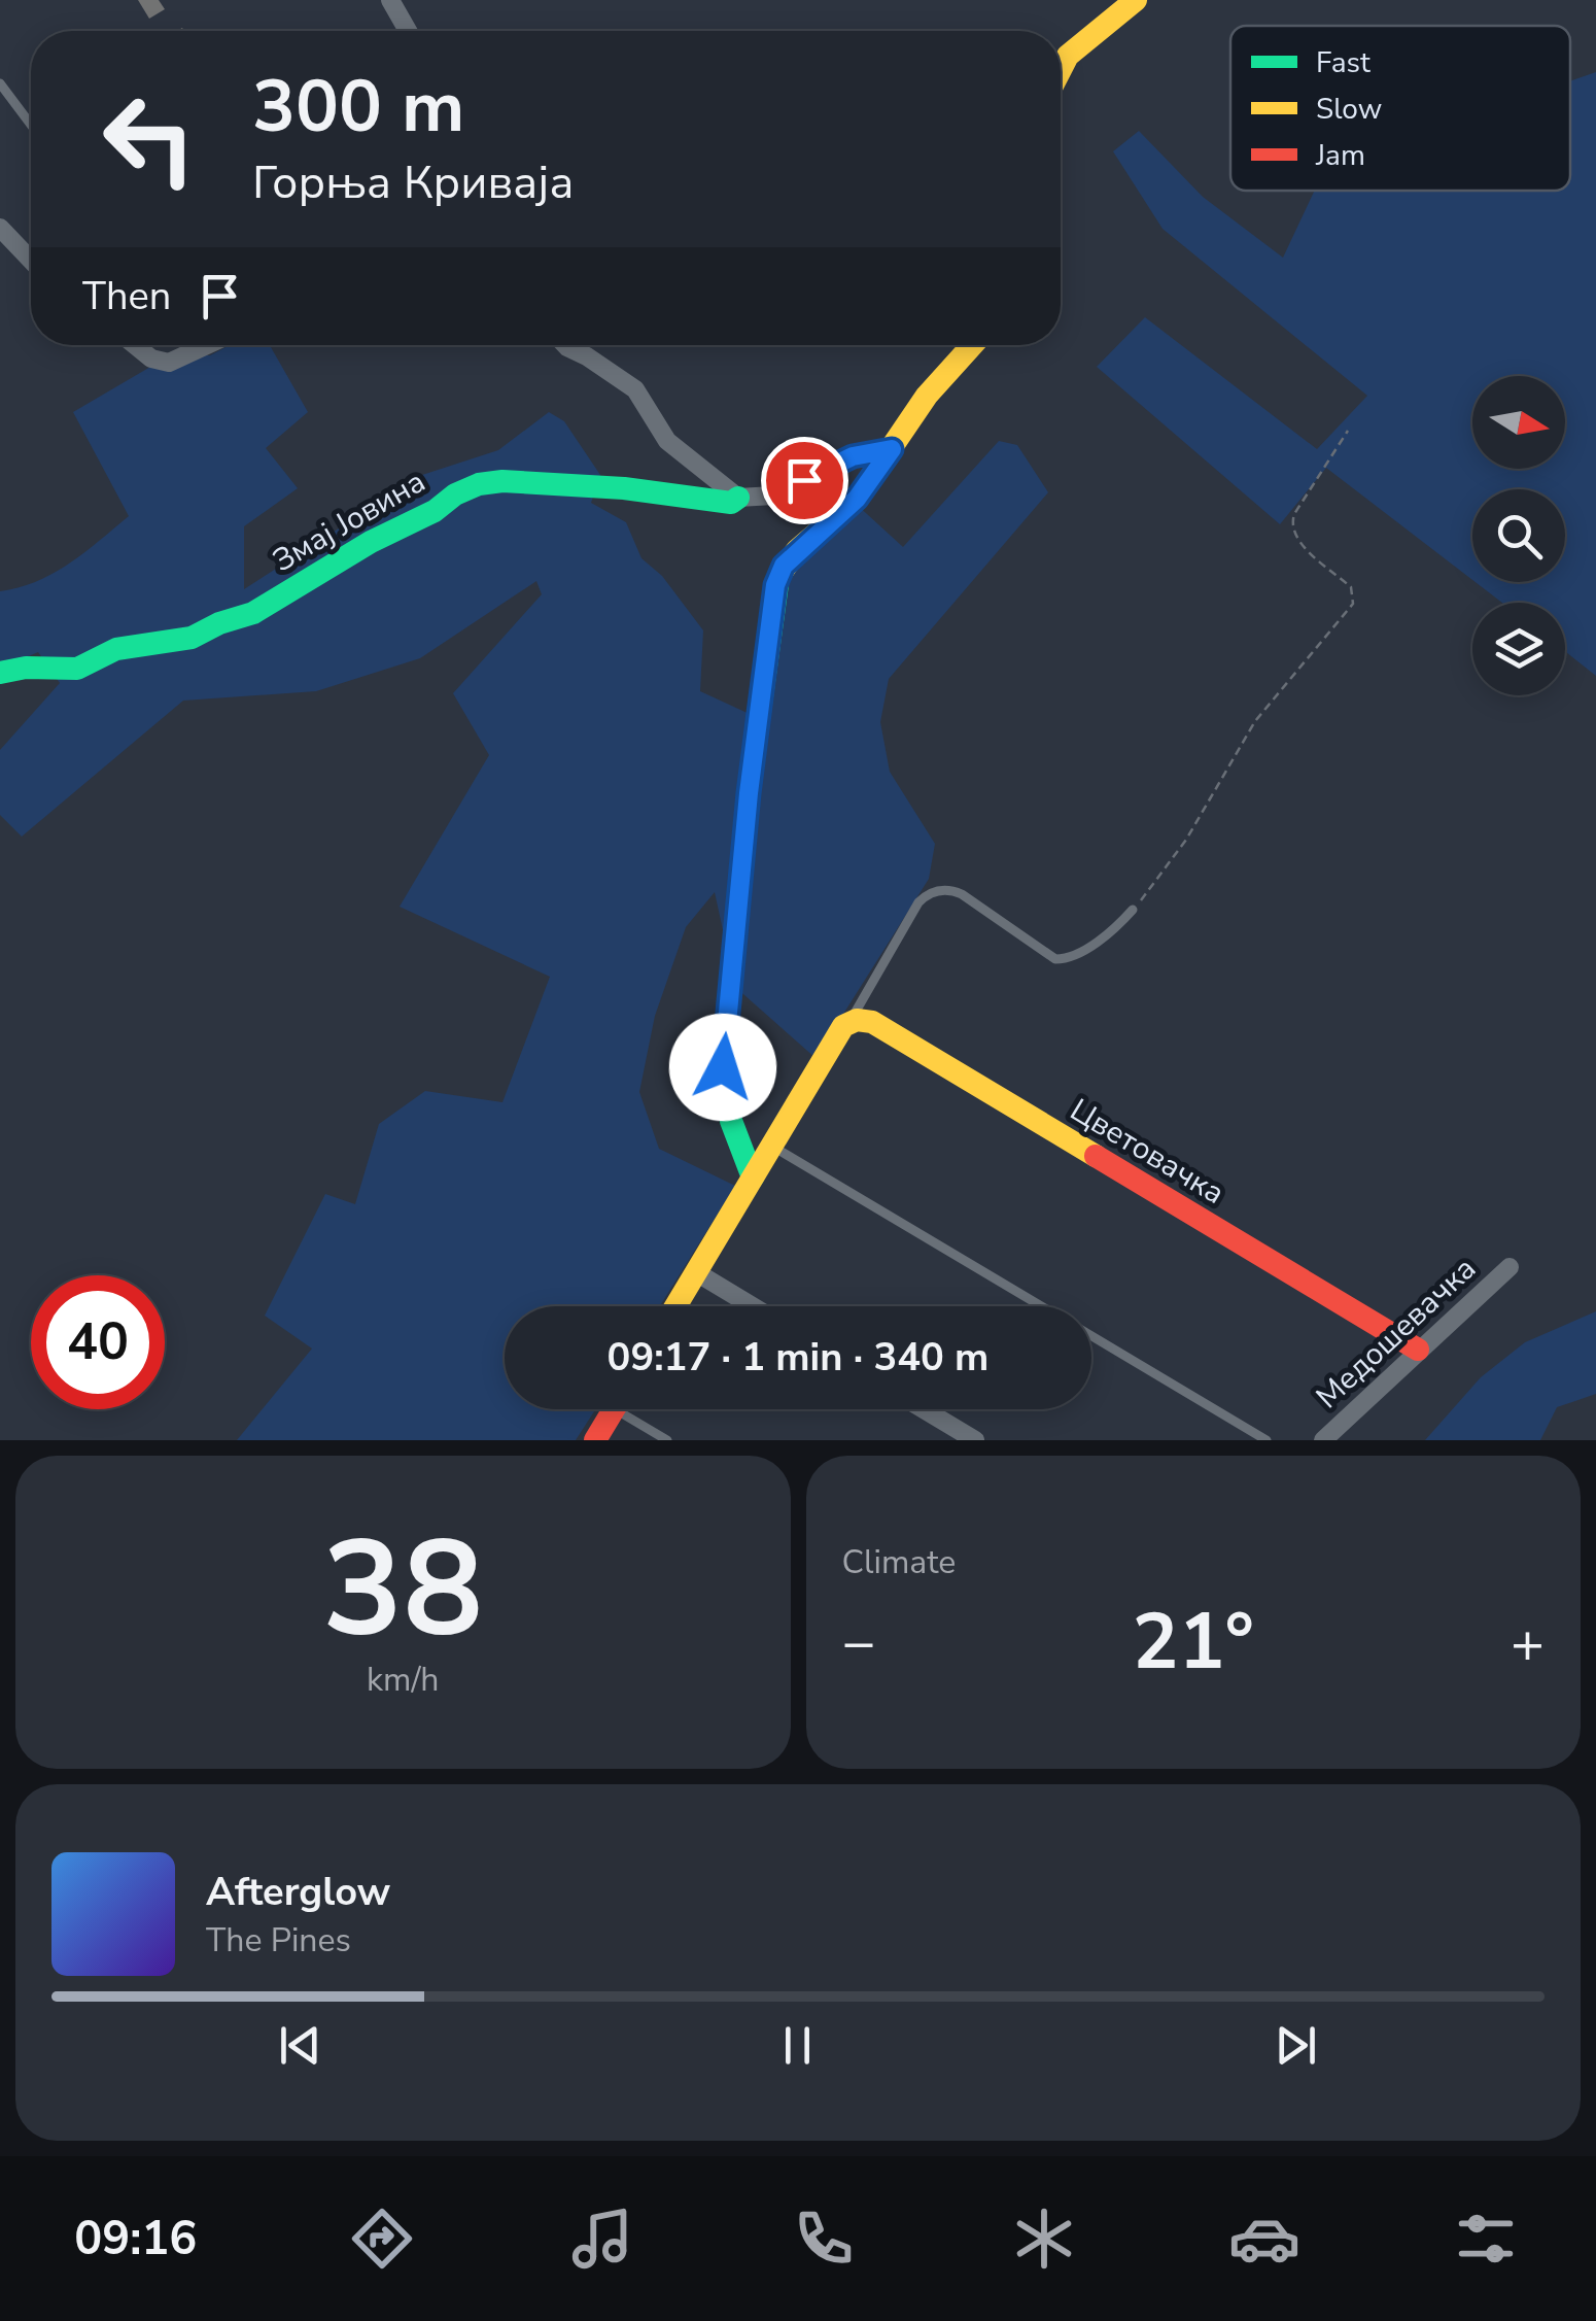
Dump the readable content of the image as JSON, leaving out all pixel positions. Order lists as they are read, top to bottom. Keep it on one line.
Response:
{"streets":{"street":["Змај Јовина","Цветовачка","Медошевачка"]},"crossings":[["Цветовачка","Медошевачка"]],"legend":["Fast","Slow","Jam"],"north":"right","page":{"turn":["300 m","Горња Криваја"],"then":"Then","limit":"40","trip":"09:17 · 1 min · 340 m","tile":[["38","km/h"],"Climate"],"heat":["−","21°","+"],"song":["Afterglow","The Pines"],"tabs":"09:16"}}
